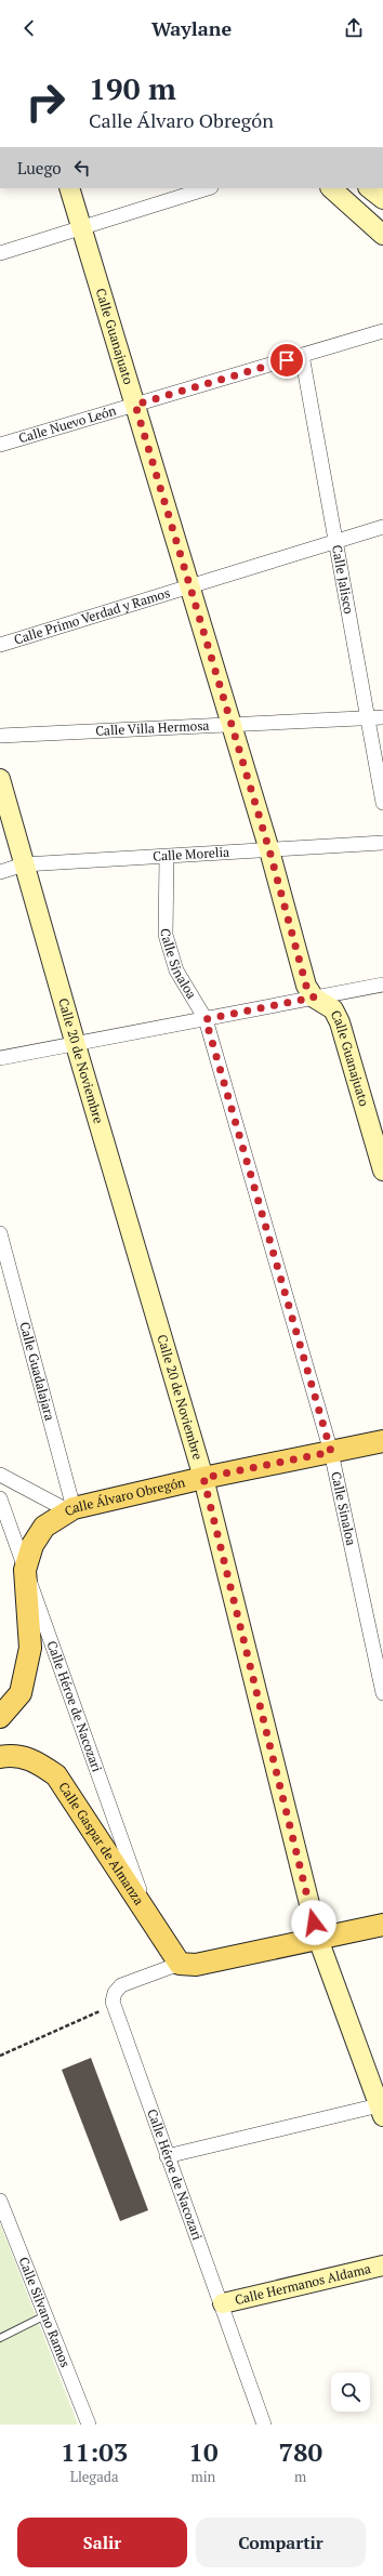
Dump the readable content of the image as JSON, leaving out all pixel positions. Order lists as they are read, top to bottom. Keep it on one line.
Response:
{"streets":{"main road":["Calle Álvaro Obregón","Calle Gaspar de Almanza"],"street":["Calle Guanajuato","Calle Nuevo León","Calle Jalisco","Calle Primo Verdad y Ramos","Calle Villa Hermosa","Calle Morelia","Calle Sinaloa","Calle 20 de Noviembre","Calle Guadalajara","Calle Héroe de Nacozari","Calle Hermanos Aldama","Calle Silvano Ramos"]},"crossings":[["Calle Guanajuato","Calle Nuevo León"],["Calle Guanajuato","Calle Primo Verdad y Ramos"],["Calle Guanajuato","Calle Villa Hermosa"],["Calle Guanajuato","Calle Morelia"],["Calle Nuevo León","Calle Jalisco"],["Calle Jalisco","Calle Primo Verdad y Ramos"],["Calle Jalisco","Calle Villa Hermosa"],["Calle Morelia","Calle Sinaloa"],["Calle Morelia","Calle 20 de Noviembre"],["Calle Sinaloa","Calle Álvaro Obregón"],["Calle 20 de Noviembre","Calle Álvaro Obregón"],["Calle Guadalajara","Calle Álvaro Obregón"],["Calle Álvaro Obregón","Calle Héroe de Nacozari"],["Calle Héroe de Nacozari","Calle Gaspar de Almanza"],["Calle Héroe de Nacozari","Calle Hermanos Aldama"]],"page":{"header":"Waylane","turn":["190 m","Calle Álvaro Obregón"],"then":"Luego","eta":["11:03","Llegada","10","min","780","m"],"buttons":["Salir","Compartir"]}}
